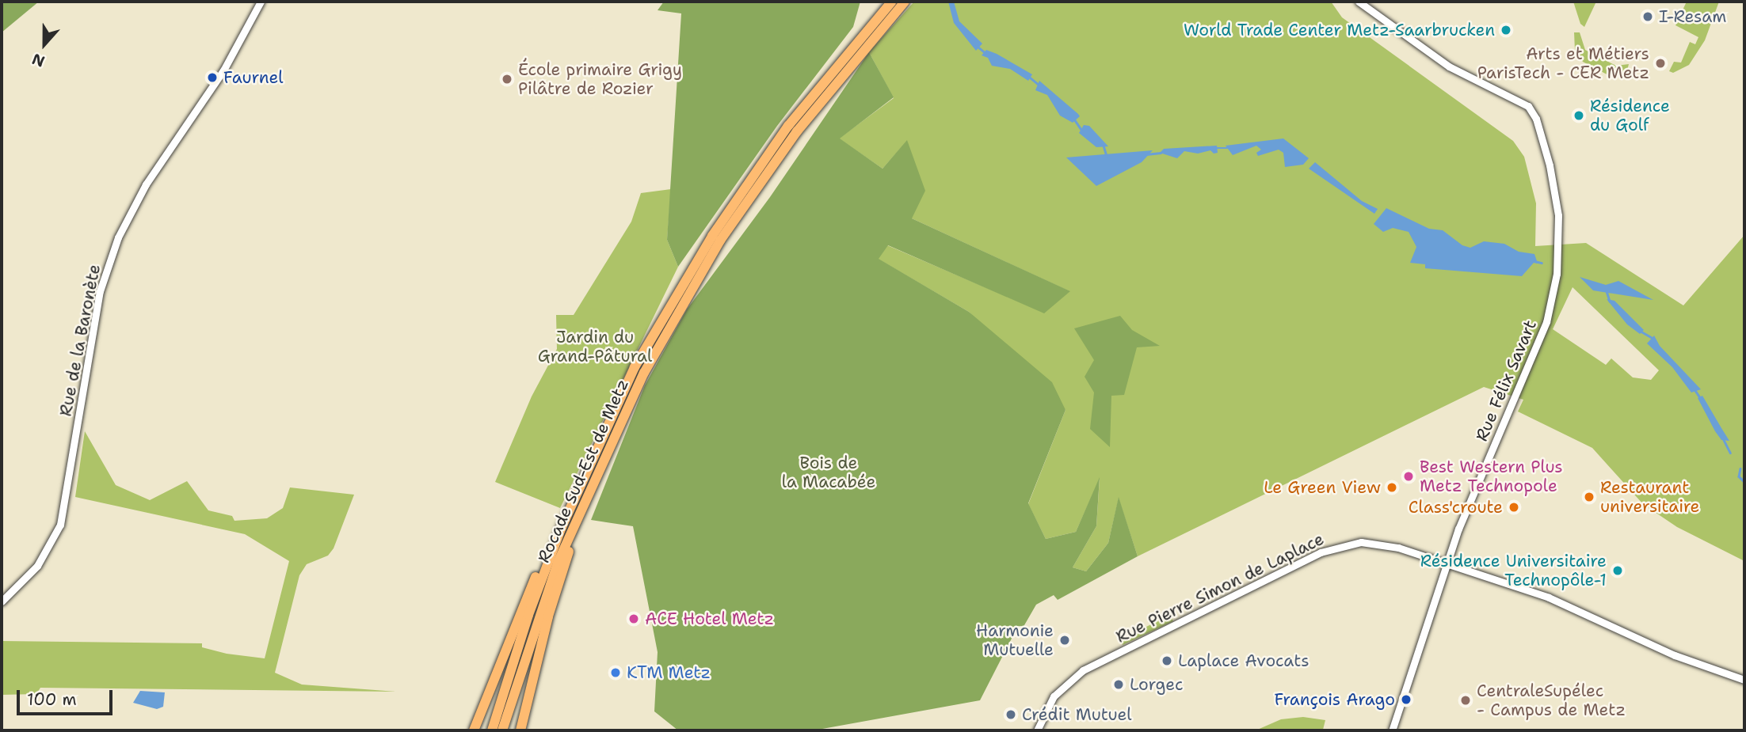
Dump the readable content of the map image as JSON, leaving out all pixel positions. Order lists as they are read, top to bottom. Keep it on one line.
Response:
{"streets":{"highway":["Rocade Sud-Est de Metz"],"street":["Rue de la Baronète","Rue Félix Savart","Rue Pierre Simon de Laplace"]},"crossings":[["Rue Félix Savart","Rue Pierre Simon de Laplace"]],"parks":["Jardin du Grand-Pâtural","Bois de la Macabée"],"places":["I-Resam","World Trade Center Metz-Saarbrucken","Arts et Métiers ParisTech - CER Metz","Faurnel","École primaire Grigy Pilâtre de Rozier","Résidence du Golf","Best Western Plus Metz Technopole","Le Green View","Restaurant universitaire","Class'croute","Résidence Universitaire Technopôle-1","ACE Hotel Metz","Harmonie Mutuelle","Laplace Avocats","KTM Metz","Lorgec","François Arago","CentraleSupélec - Campus de Metz","Crédit Mutuel"],"scale_bar":"100 m","north":"bottom"}
